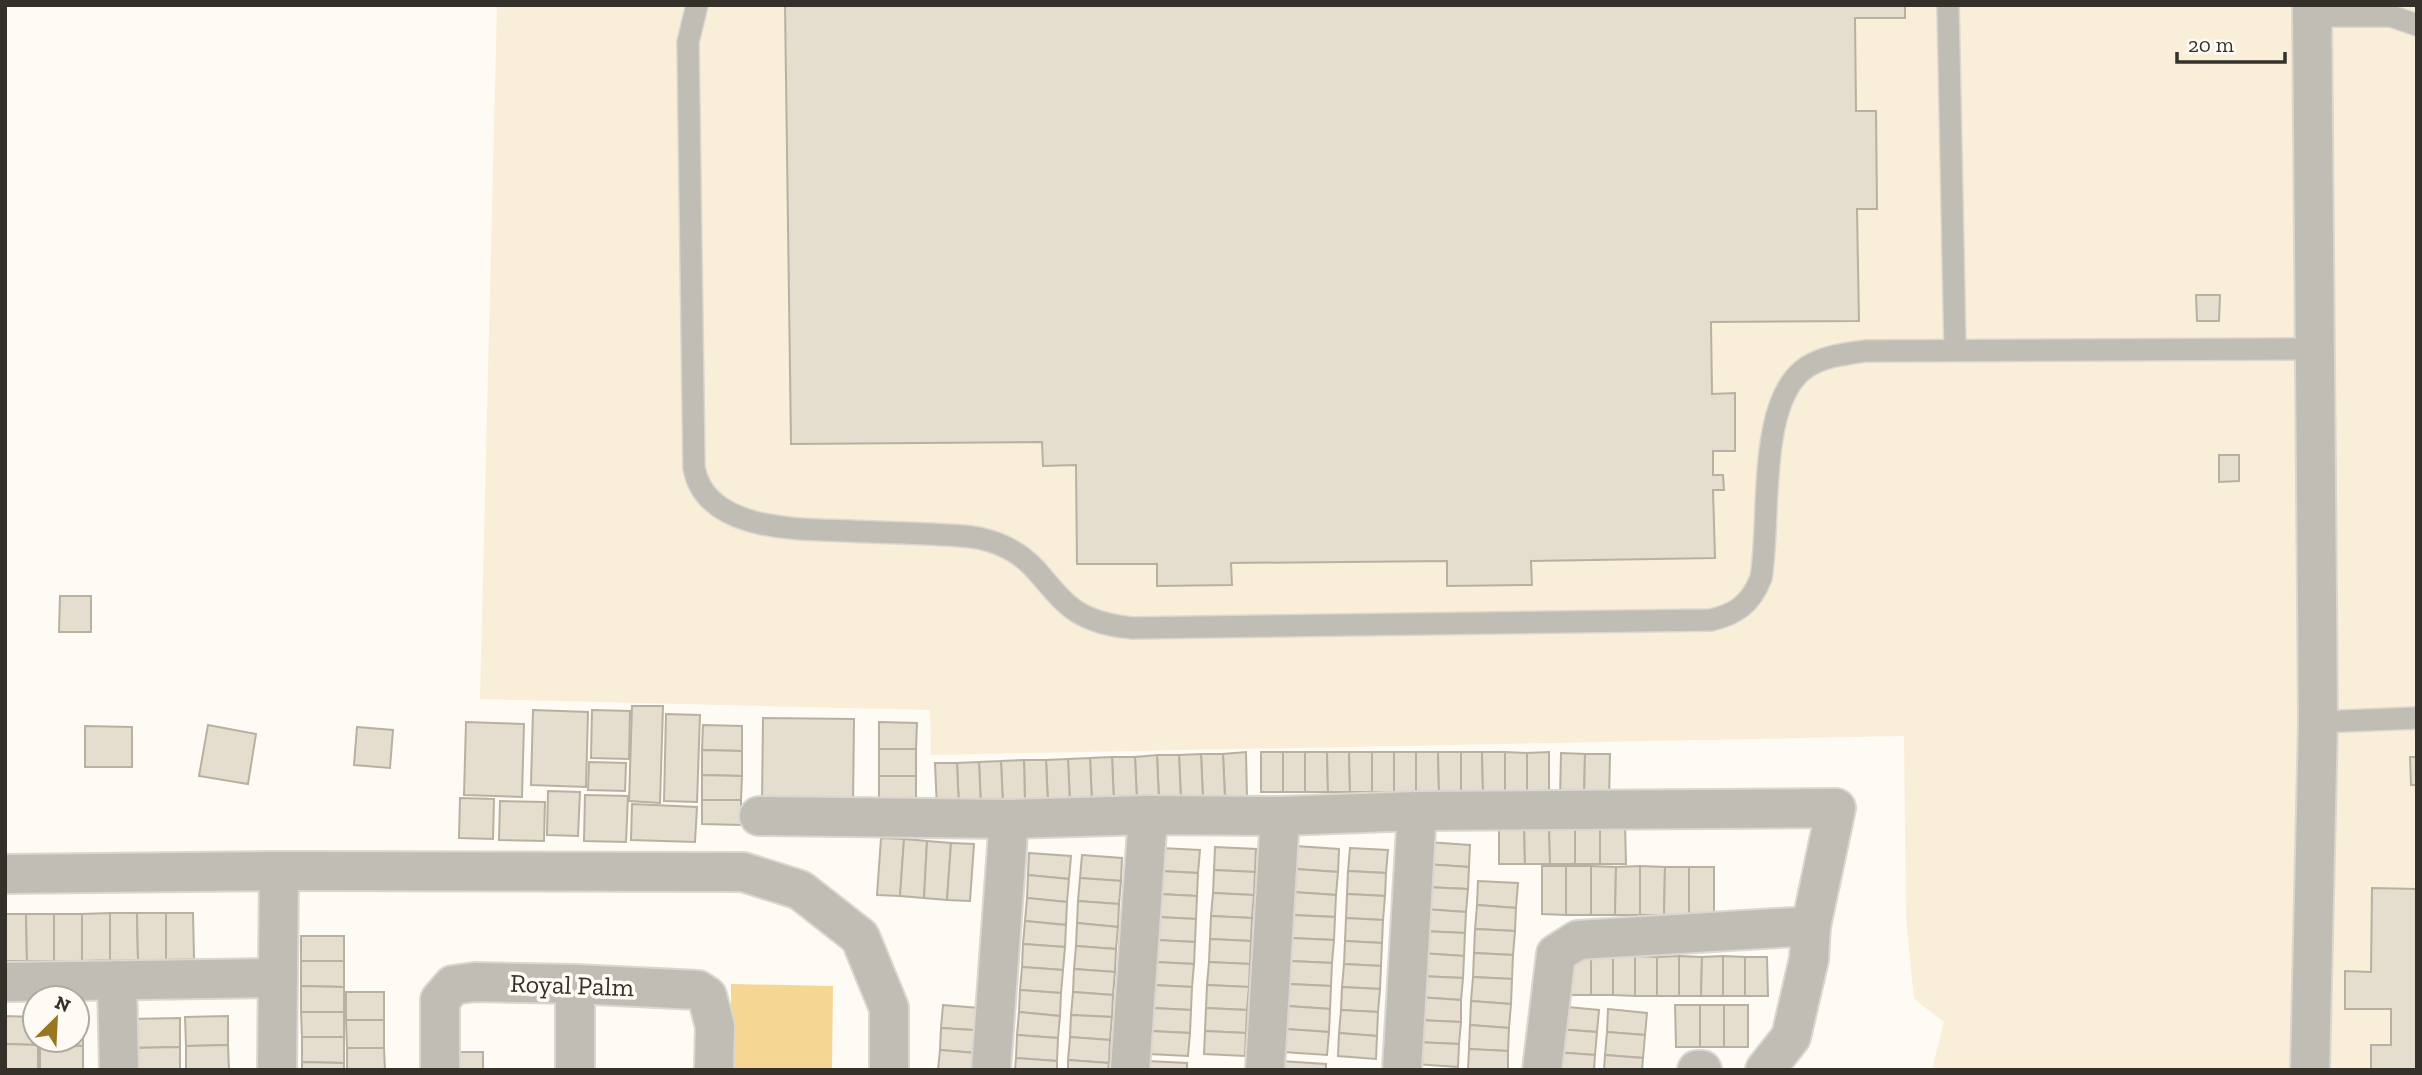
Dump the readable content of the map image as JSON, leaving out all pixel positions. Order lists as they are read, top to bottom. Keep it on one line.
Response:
{"streets":{"street":["Royal Palm"]},"scale_bar":"20 m","north":"top right"}
